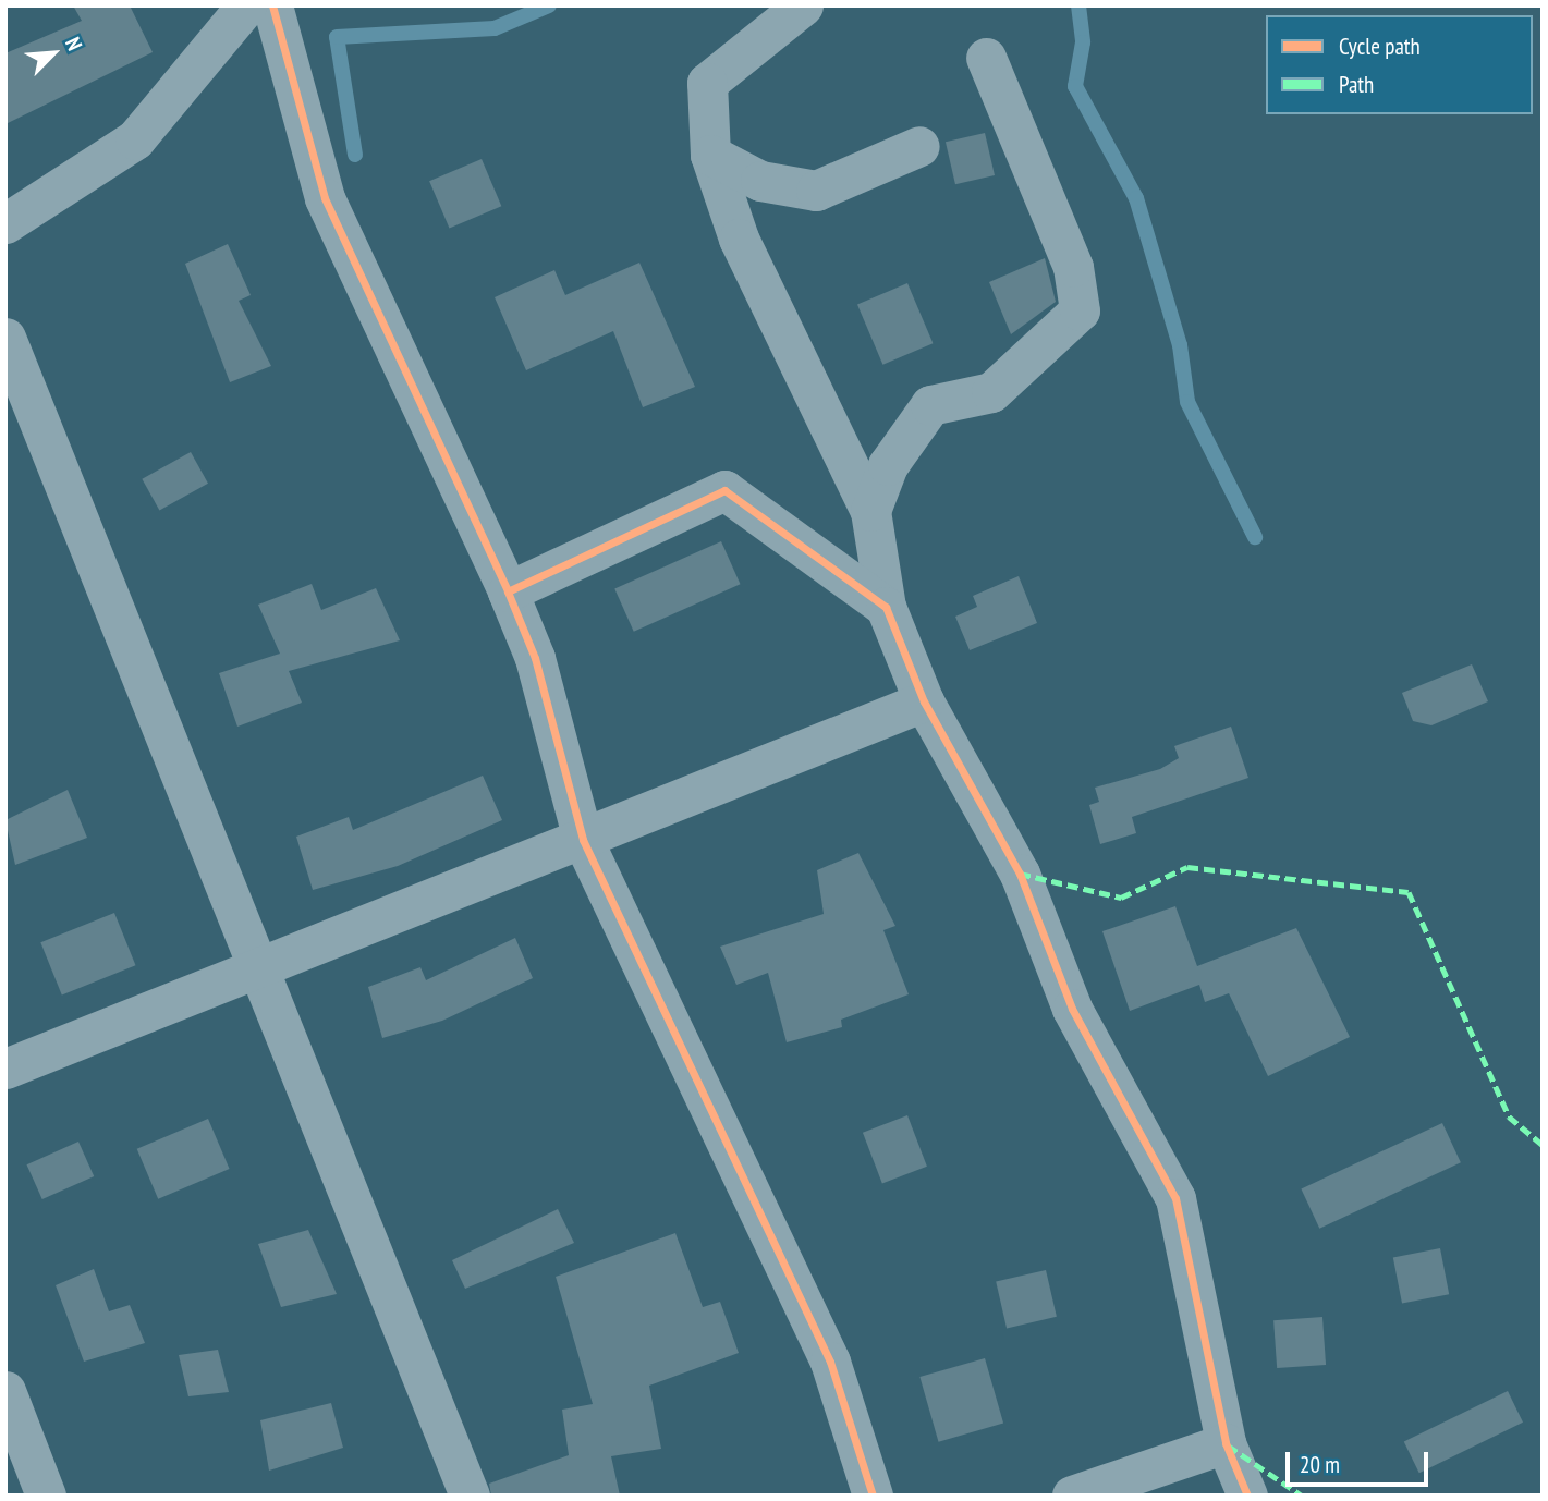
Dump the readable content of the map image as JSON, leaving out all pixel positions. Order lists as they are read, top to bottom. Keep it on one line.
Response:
{"legend":["Cycle path","Path"],"scale_bar":"20 m","north":"top right"}
